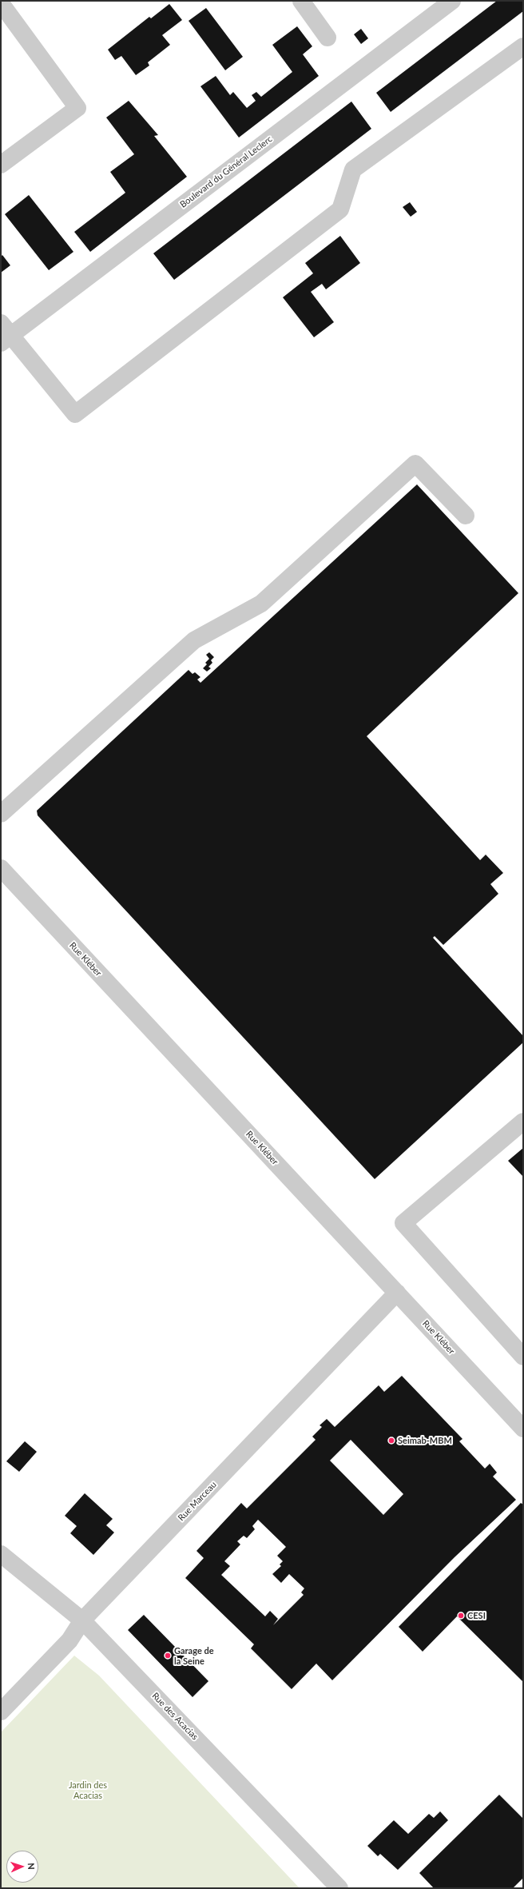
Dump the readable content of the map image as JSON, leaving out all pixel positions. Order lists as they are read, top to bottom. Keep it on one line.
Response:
{"streets":{"street":["Boulevard du Général Leclerc","Rue Kléber","Rue Marceau","Rue des Acacias"]},"crossings":[["Rue Kléber","Rue Marceau"],["Rue Marceau","Rue des Acacias"]],"parks":["Jardin des Acacias"],"places":["Seimab-MBM","CESI","Garage de la Seine"],"north":"right"}
